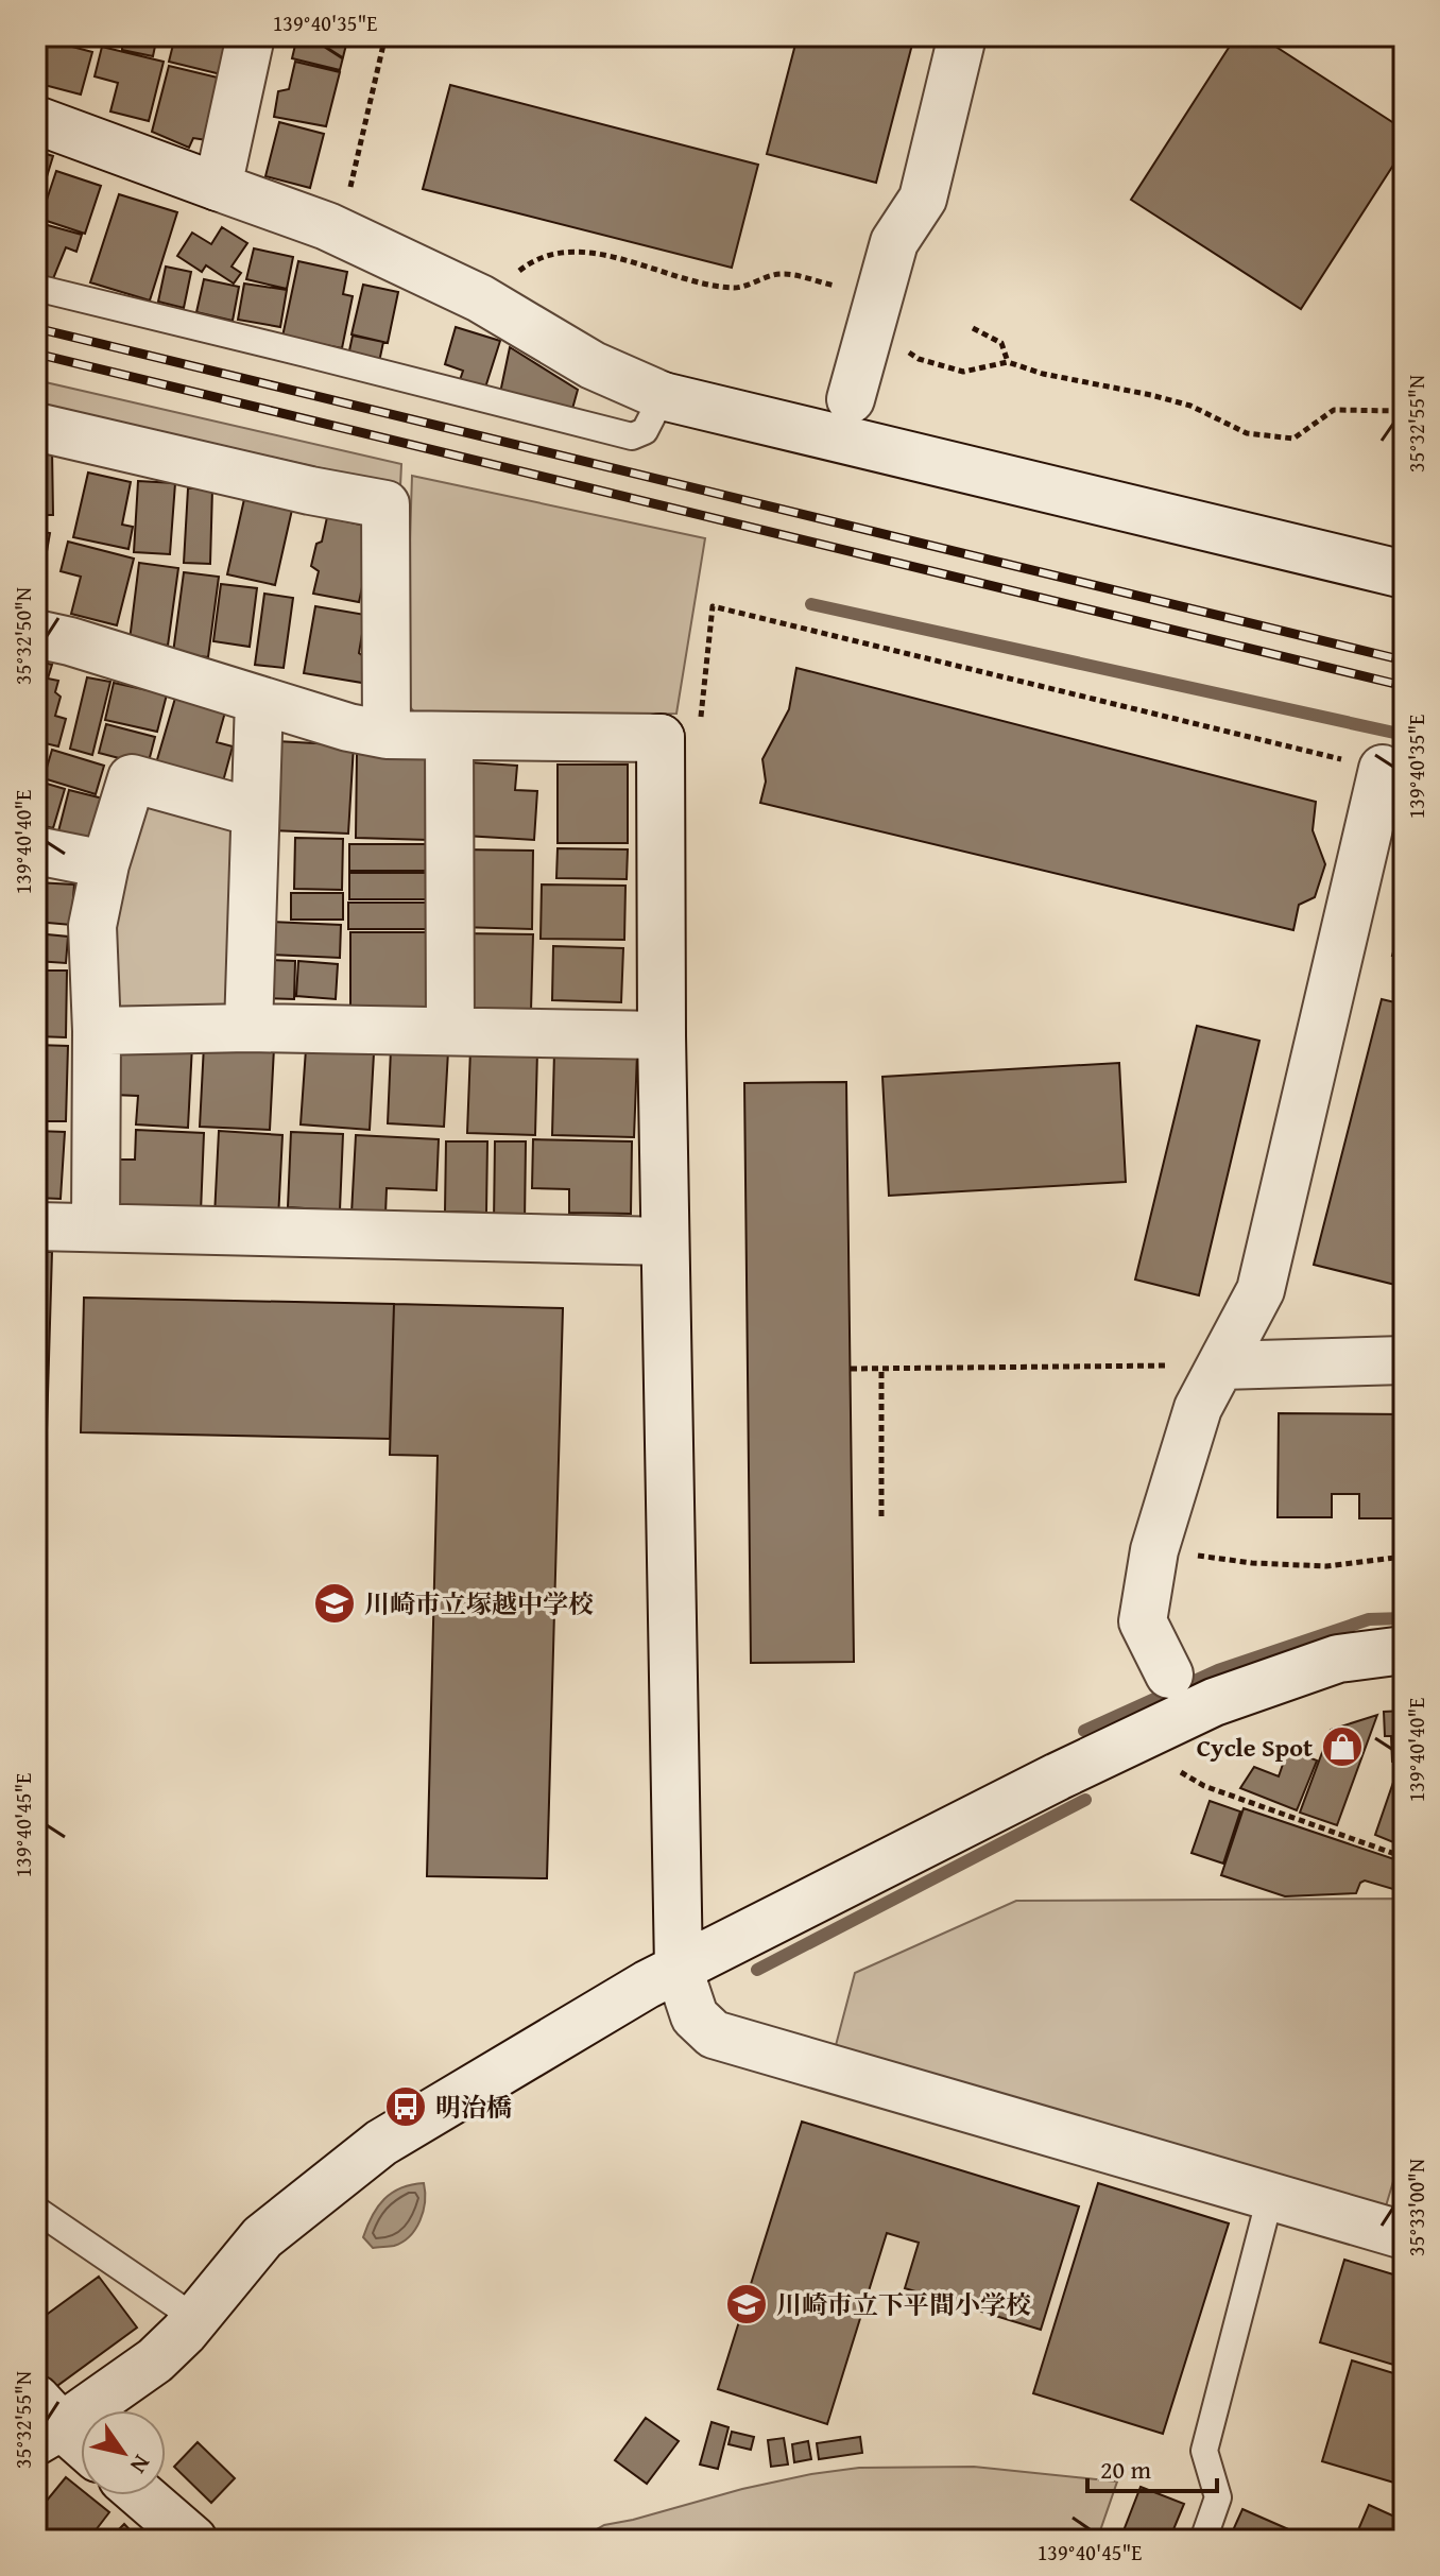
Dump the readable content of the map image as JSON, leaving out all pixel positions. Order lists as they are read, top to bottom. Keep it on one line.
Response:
{"places":{"school or university":["川崎市立塚越中学校","川崎市立下平間小学校"],"shop":["Cycle Spot"],"bus stop":["明治橋"]},"scale_bar":"20 m","north":"bottom right","coordinates":["139°40'35\"E","35°32'55\"N","35°32'50\"N","139°40'40\"E","139°40'45\"E","35°33'00\"N"]}
